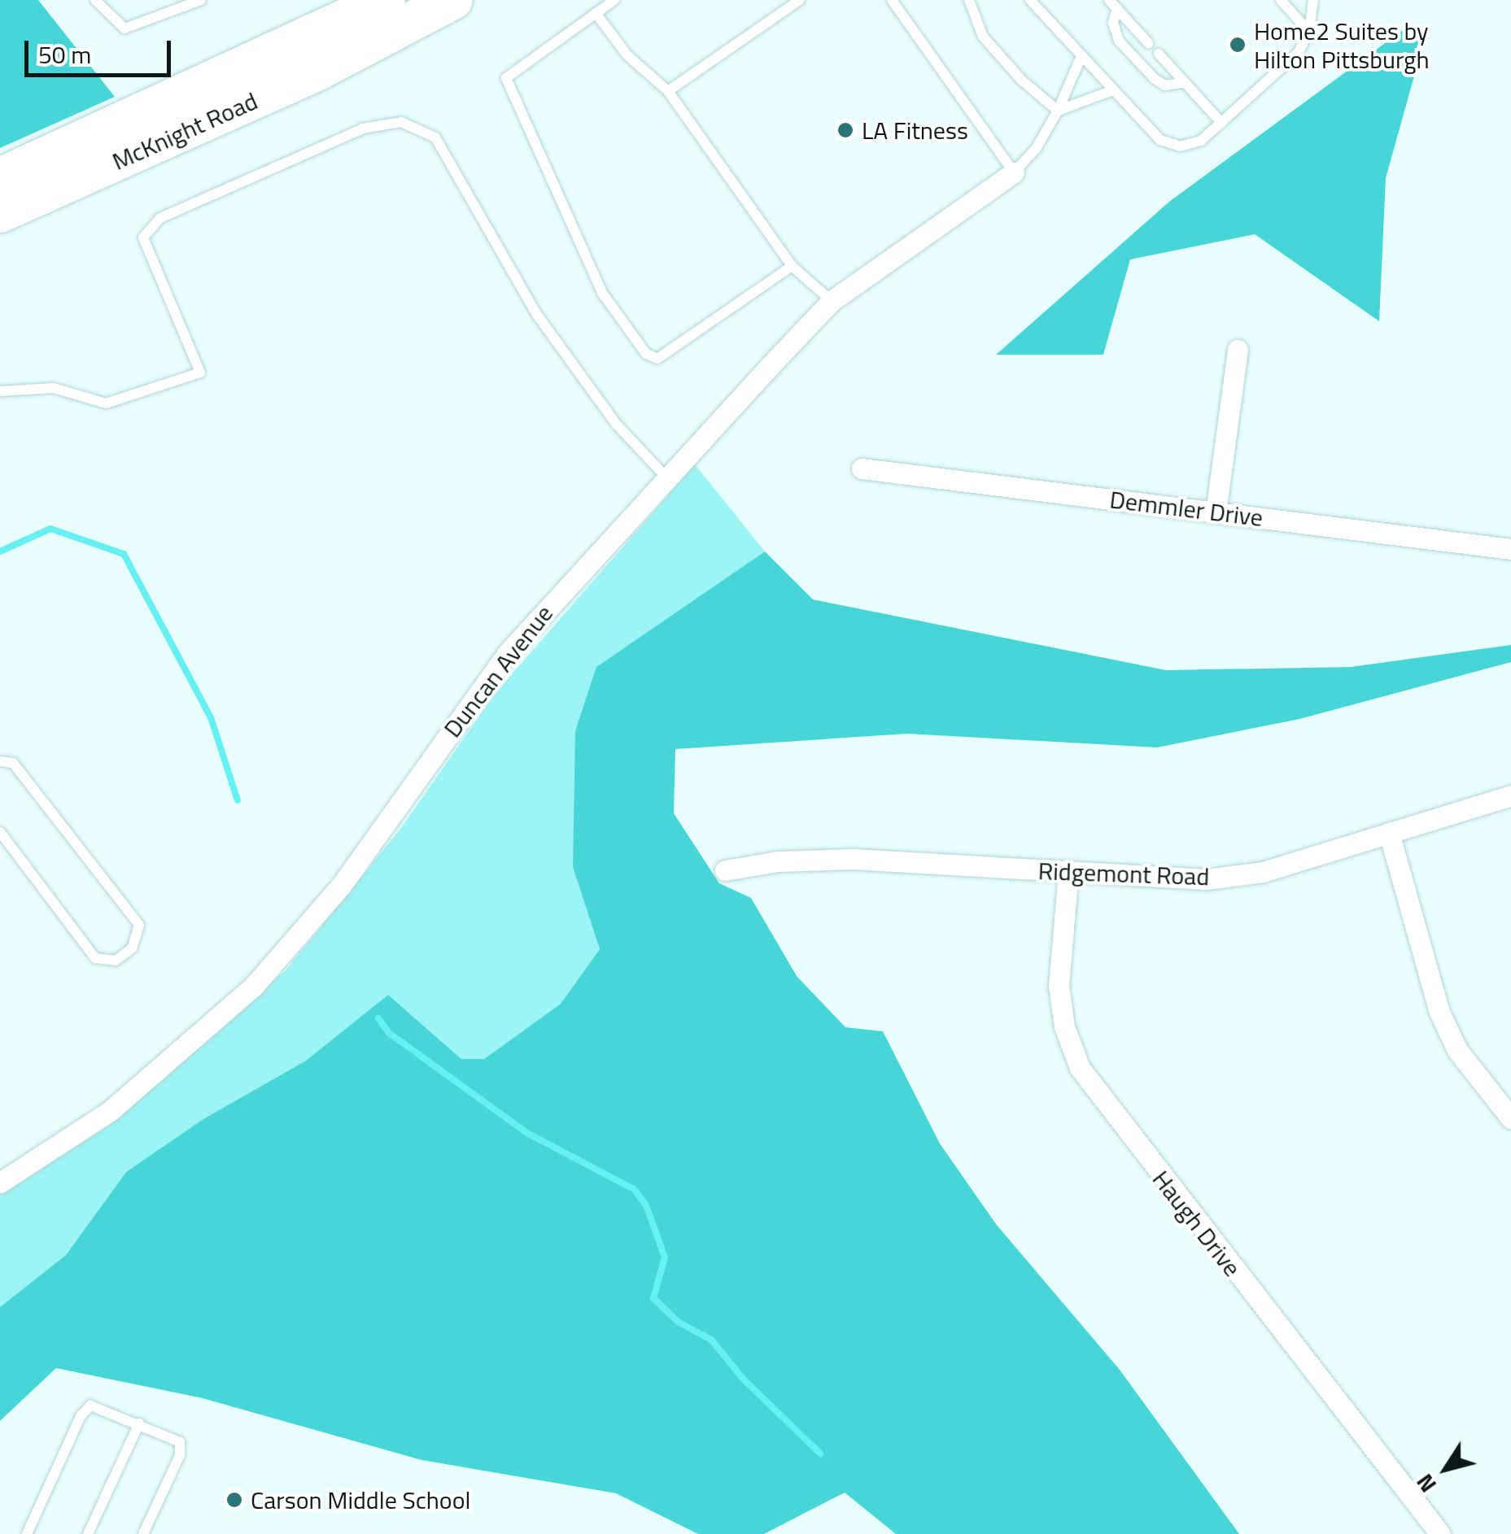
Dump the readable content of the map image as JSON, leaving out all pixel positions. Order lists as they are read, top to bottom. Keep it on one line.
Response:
{"streets":{"highway":["McKnight Road"],"street":["Demmler Drive","Duncan Avenue","Ridgemont Road","Haugh Drive"]},"crossings":[["Ridgemont Road","Haugh Drive"]],"places":["Home2 Suites by Hilton Pittsburgh","LA Fitness","Carson Middle School"],"scale_bar":"50 m","north":"bottom left"}
